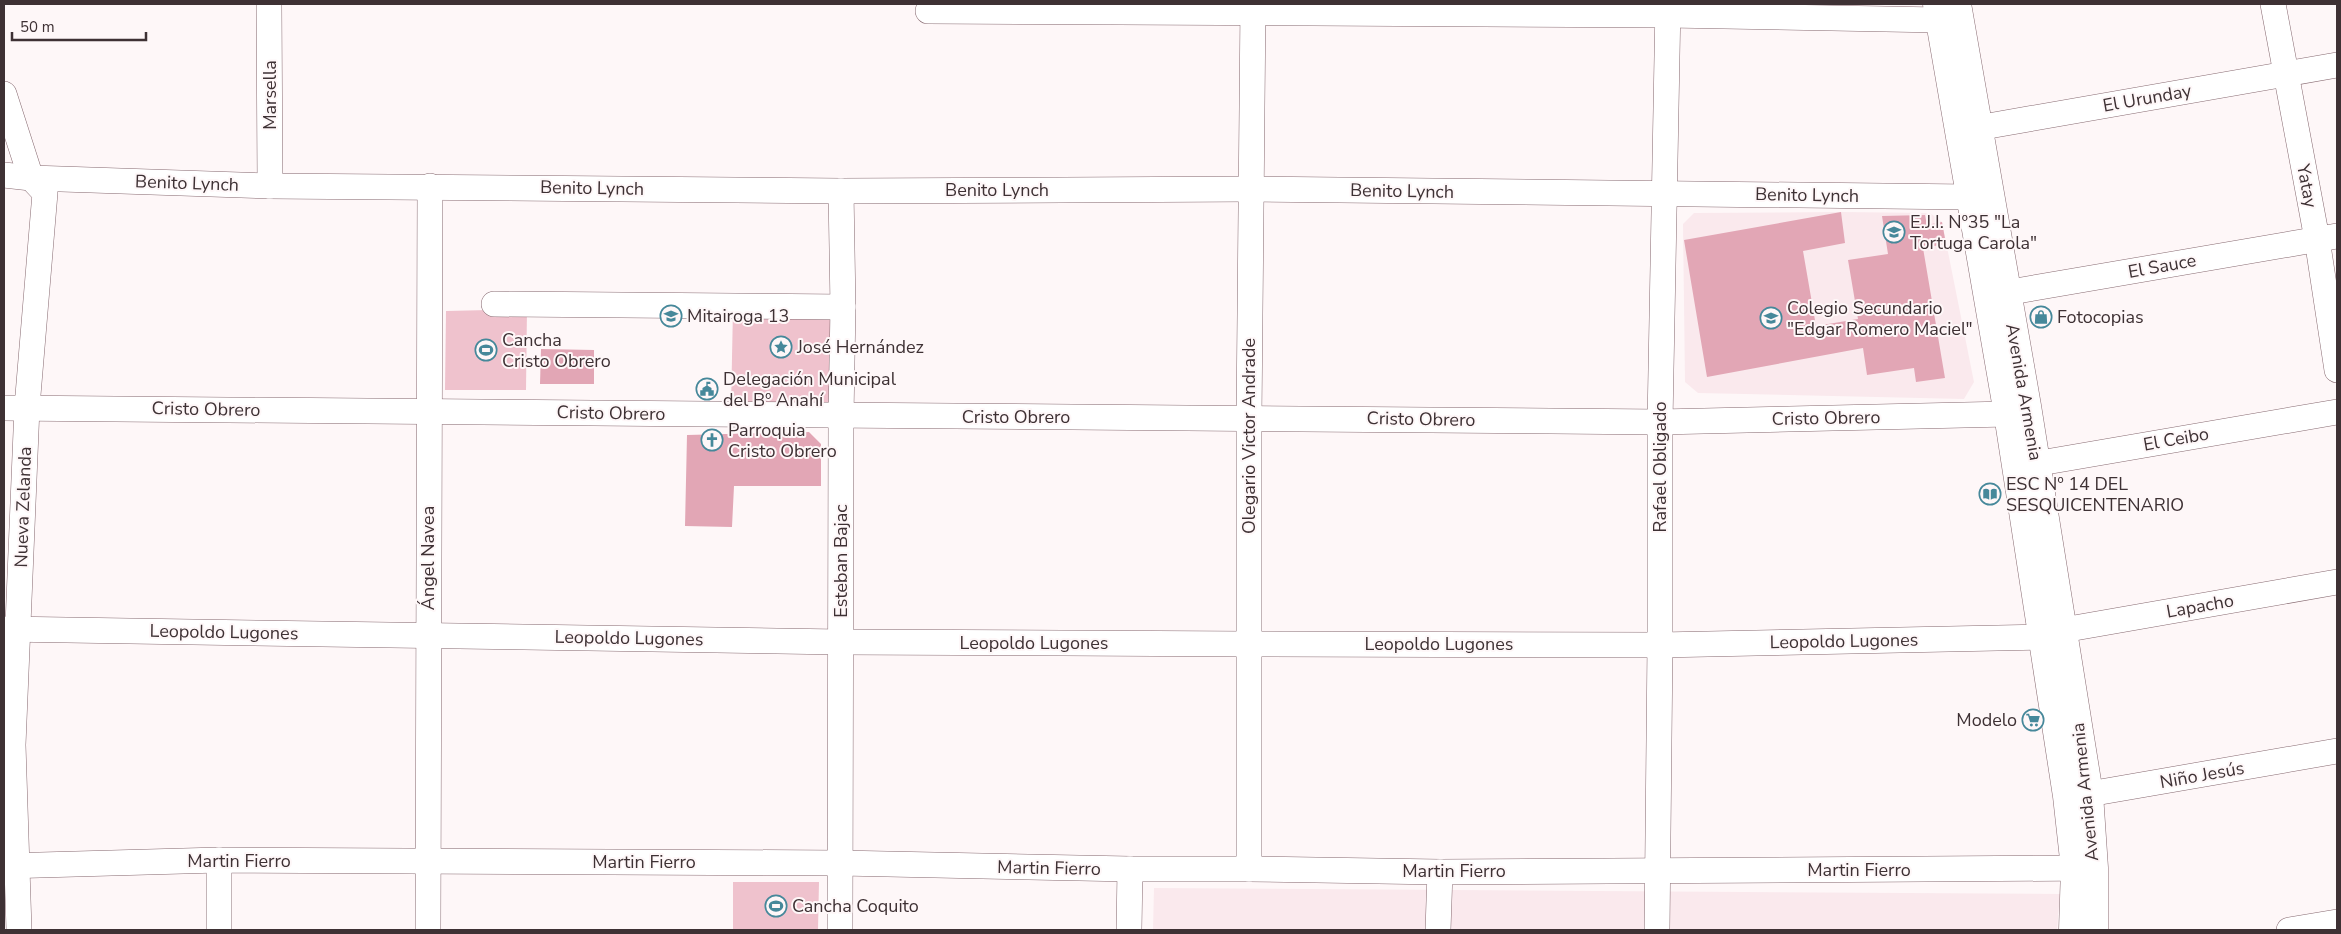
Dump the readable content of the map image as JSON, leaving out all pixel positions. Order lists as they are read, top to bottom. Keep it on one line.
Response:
{"streets":{"main road":["Avenida Armenia"],"street":["Marsella","El Urunday","Benito Lynch","Yatay","El Sauce","Cristo Obrero","Olegario Victor Andrade","El Ceibo","Rafael Obligado","Nueva Zelanda","Ángel Navea","Esteban Bajac","Lapacho","Leopoldo Lugones","Niño Jesús","Martin Fierro"]},"crossings":[["Marsella","Benito Lynch"],["El Urunday","Yatay"],["El Urunday","Avenida Armenia"],["Benito Lynch","Avenida Armenia"],["Benito Lynch","Olegario Victor Andrade"],["Benito Lynch","Rafael Obligado"],["Benito Lynch","Nueva Zelanda"],["Benito Lynch","Ángel Navea"],["Benito Lynch","Esteban Bajac"],["Yatay","El Sauce"],["El Sauce","Avenida Armenia"],["Avenida Armenia","Cristo Obrero"],["Avenida Armenia","El Ceibo"],["Avenida Armenia","Lapacho"],["Avenida Armenia","Leopoldo Lugones"],["Avenida Armenia","Niño Jesús"],["Avenida Armenia","Martin Fierro"],["Cristo Obrero","Olegario Victor Andrade"],["Cristo Obrero","Rafael Obligado"],["Cristo Obrero","Nueva Zelanda"],["Cristo Obrero","Ángel Navea"],["Cristo Obrero","Esteban Bajac"],["Olegario Victor Andrade","Leopoldo Lugones"],["Olegario Victor Andrade","Martin Fierro"],["Rafael Obligado","Leopoldo Lugones"],["Rafael Obligado","Martin Fierro"],["Nueva Zelanda","Leopoldo Lugones"],["Nueva Zelanda","Martin Fierro"],["Ángel Navea","Leopoldo Lugones"],["Ángel Navea","Martin Fierro"],["Esteban Bajac","Leopoldo Lugones"],["Esteban Bajac","Martin Fierro"],["Lapacho","Leopoldo Lugones"]],"places":{"school or university":["E.J.I. Nº35 \"La Tortuga Carola\"","Mitairoga 13","Colegio Secundario \"Edgar Romero Maciel\""],"shop":["Fotocopias"],"place":["José Hernández"],"sports":["Cancha Cristo Obrero","Cancha Coquito"],"public building":["Delegación Municipal del Bº Anahí"],"church":["Parroquia Cristo Obrero"],"library":["ESC Nº 14 DEL SESQUICENTENARIO"],"supermarket":["Modelo"]},"scale_bar":"50 m"}
